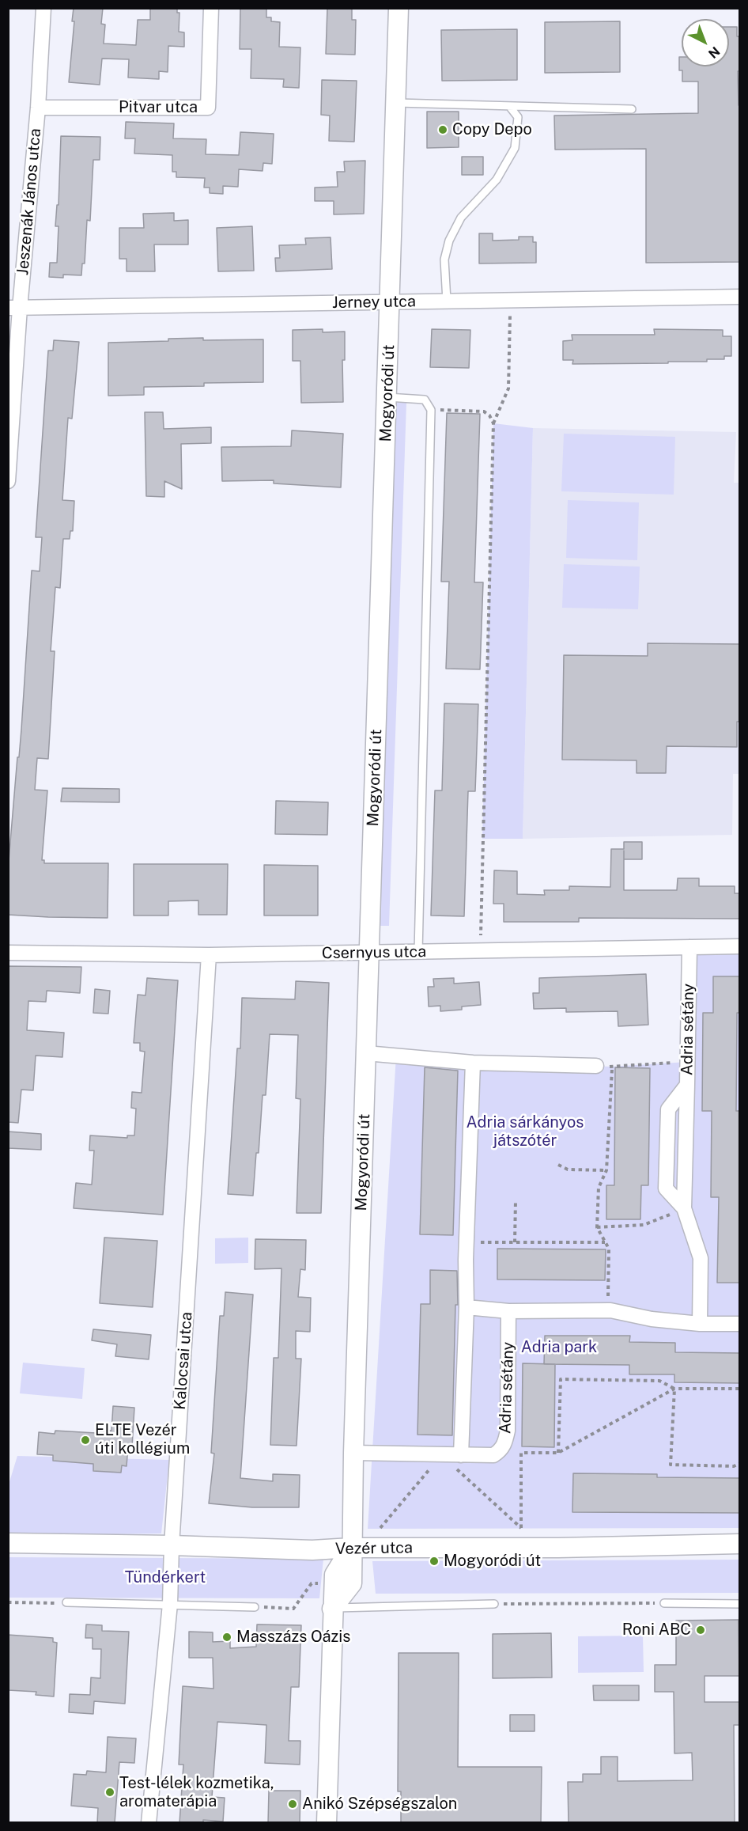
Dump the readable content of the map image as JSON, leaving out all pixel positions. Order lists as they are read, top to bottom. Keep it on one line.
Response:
{"streets":{"street":["Pitvar utca","Jeszenák János utca","Jerney utca","Mogyoródi út","Csernyus utca","Adria sétány","Kalocsai utca","Vezér utca"]},"crossings":[["Pitvar utca","Jeszenák János utca"],["Jeszenák János utca","Jerney utca"],["Jerney utca","Mogyoródi út"],["Mogyoródi út","Csernyus utca"],["Mogyoródi út","Adria sétány"],["Mogyoródi út","Vezér utca"],["Csernyus utca","Adria sétány"],["Csernyus utca","Kalocsai utca"],["Kalocsai utca","Vezér utca"]],"parks":["Adria sárkányos játszótér","Adria park","Tündérkert"],"places":["Copy Depo","ELTE Vezér úti kollégium","Mogyoródi út","Roni ABC","Masszázs Oázis","Test-lélek kozmetika, aromaterápia","Anikó Szépségszalon"],"north":"bottom right"}
